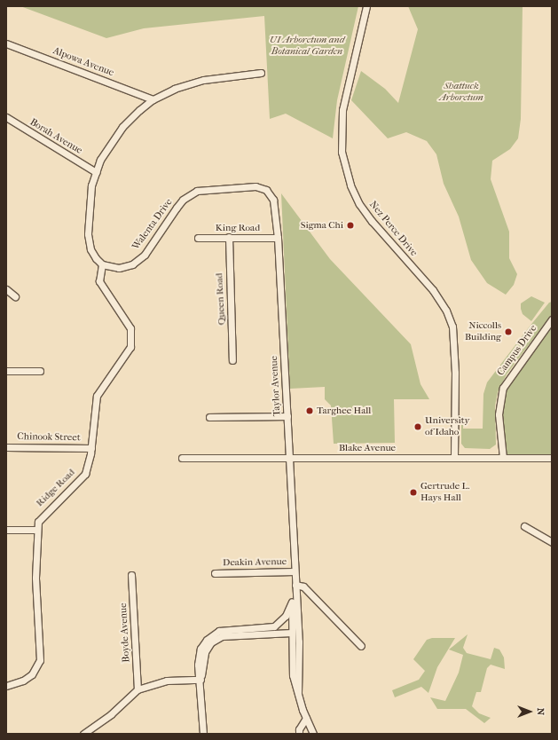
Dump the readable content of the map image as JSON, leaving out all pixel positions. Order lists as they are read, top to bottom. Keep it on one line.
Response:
{"streets":{"street":["Alpowa Avenue","Borah Avenue","Walenta Drive","King Road","Nez Perce Drive","Queen Road","Campus Drive","Taylor Avenue","Chinook Street","Blake Avenue","Ridge Road","Deakin Avenue","Boyde Avenue"]},"crossings":[["Walenta Drive","Taylor Avenue"],["Walenta Drive","Ridge Road"],["King Road","Queen Road"],["King Road","Taylor Avenue"],["Nez Perce Drive","Blake Avenue"],["Campus Drive","Blake Avenue"],["Taylor Avenue","Blake Avenue"],["Taylor Avenue","Deakin Avenue"],["Chinook Street","Ridge Road"]],"parks":["UI Arboretum and Botanical Garden","Shattuck Arboretum"],"places":["Sigma Chi","Niccolls Building","Targhee Hall","University of Idaho","Gertrude L. Hays Hall"],"north":"right"}
